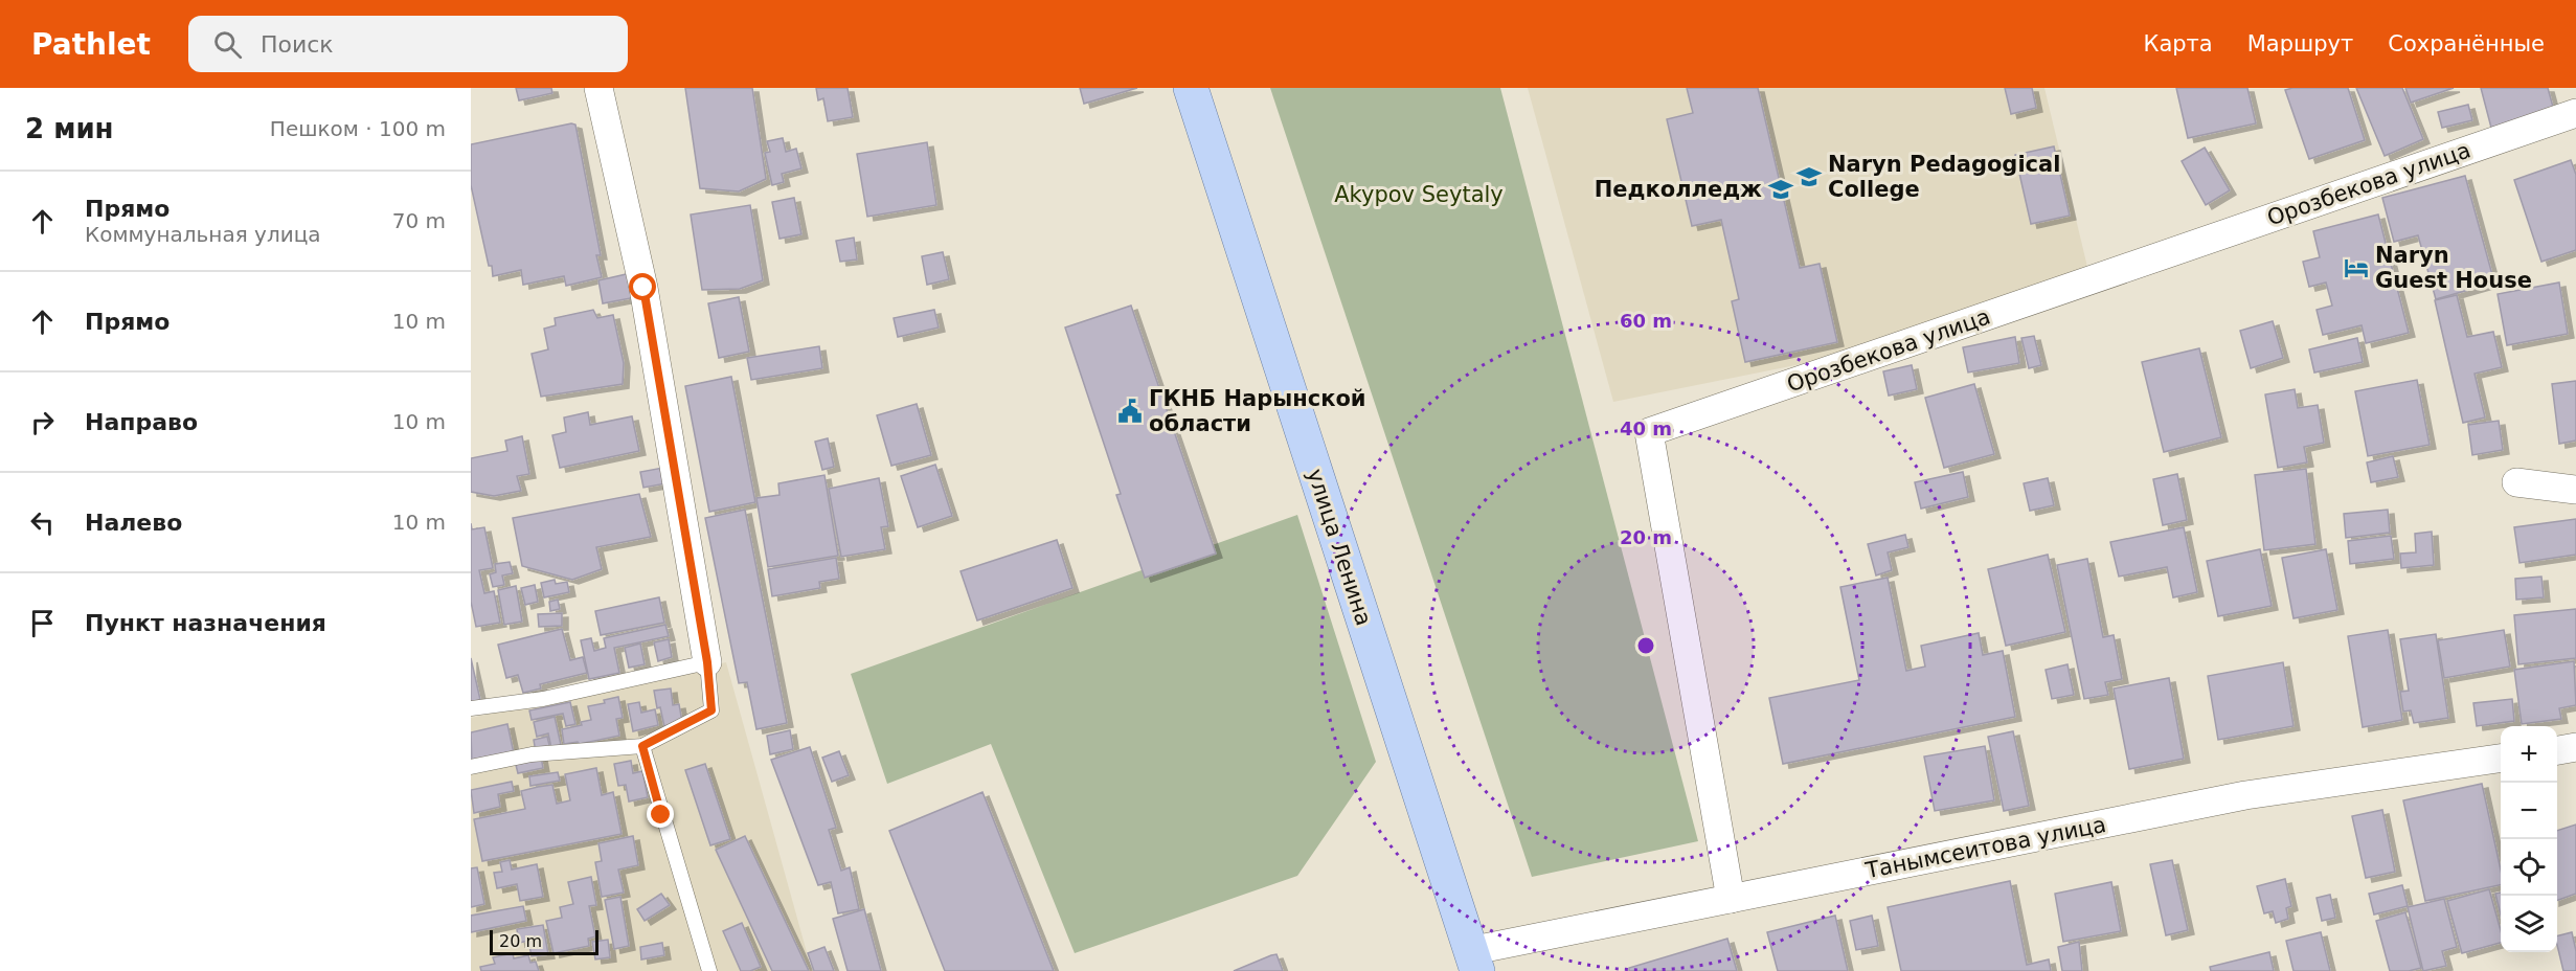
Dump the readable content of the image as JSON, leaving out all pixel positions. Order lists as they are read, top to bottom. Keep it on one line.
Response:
{"streets":{"main road":["улица Ленина"],"street":["Орозбекова улица","Танымсеитова улица"]},"crossings":[["Орозбекова улица","Танымсеитова улица"],["улица Ленина","Танымсеитова улица"]],"parks":["Akypov Seytaly"],"places":{"school or university":["Naryn Pedagogical College","Педколледж"],"hotel":["Naryn Guest House"],"public building":["ГКНБ Нарынской области"]},"scale_bar":"20 m","page":{"header":"Pathlet","search":"Поиск","nav":["Карта","Маршрут","Сохранённые"],"heading":["2 мин","Пешком · 100 m"],"list":[["Прямо","Коммунальная улица","70 m"],["Прямо","10 m"],["Направо","10 m"],["Налево","10 m"],"Пункт назначения"],"map_buttons":["+","−"],"scale":"20 m"},"rings":["60 m","40 m","20 m"]}
